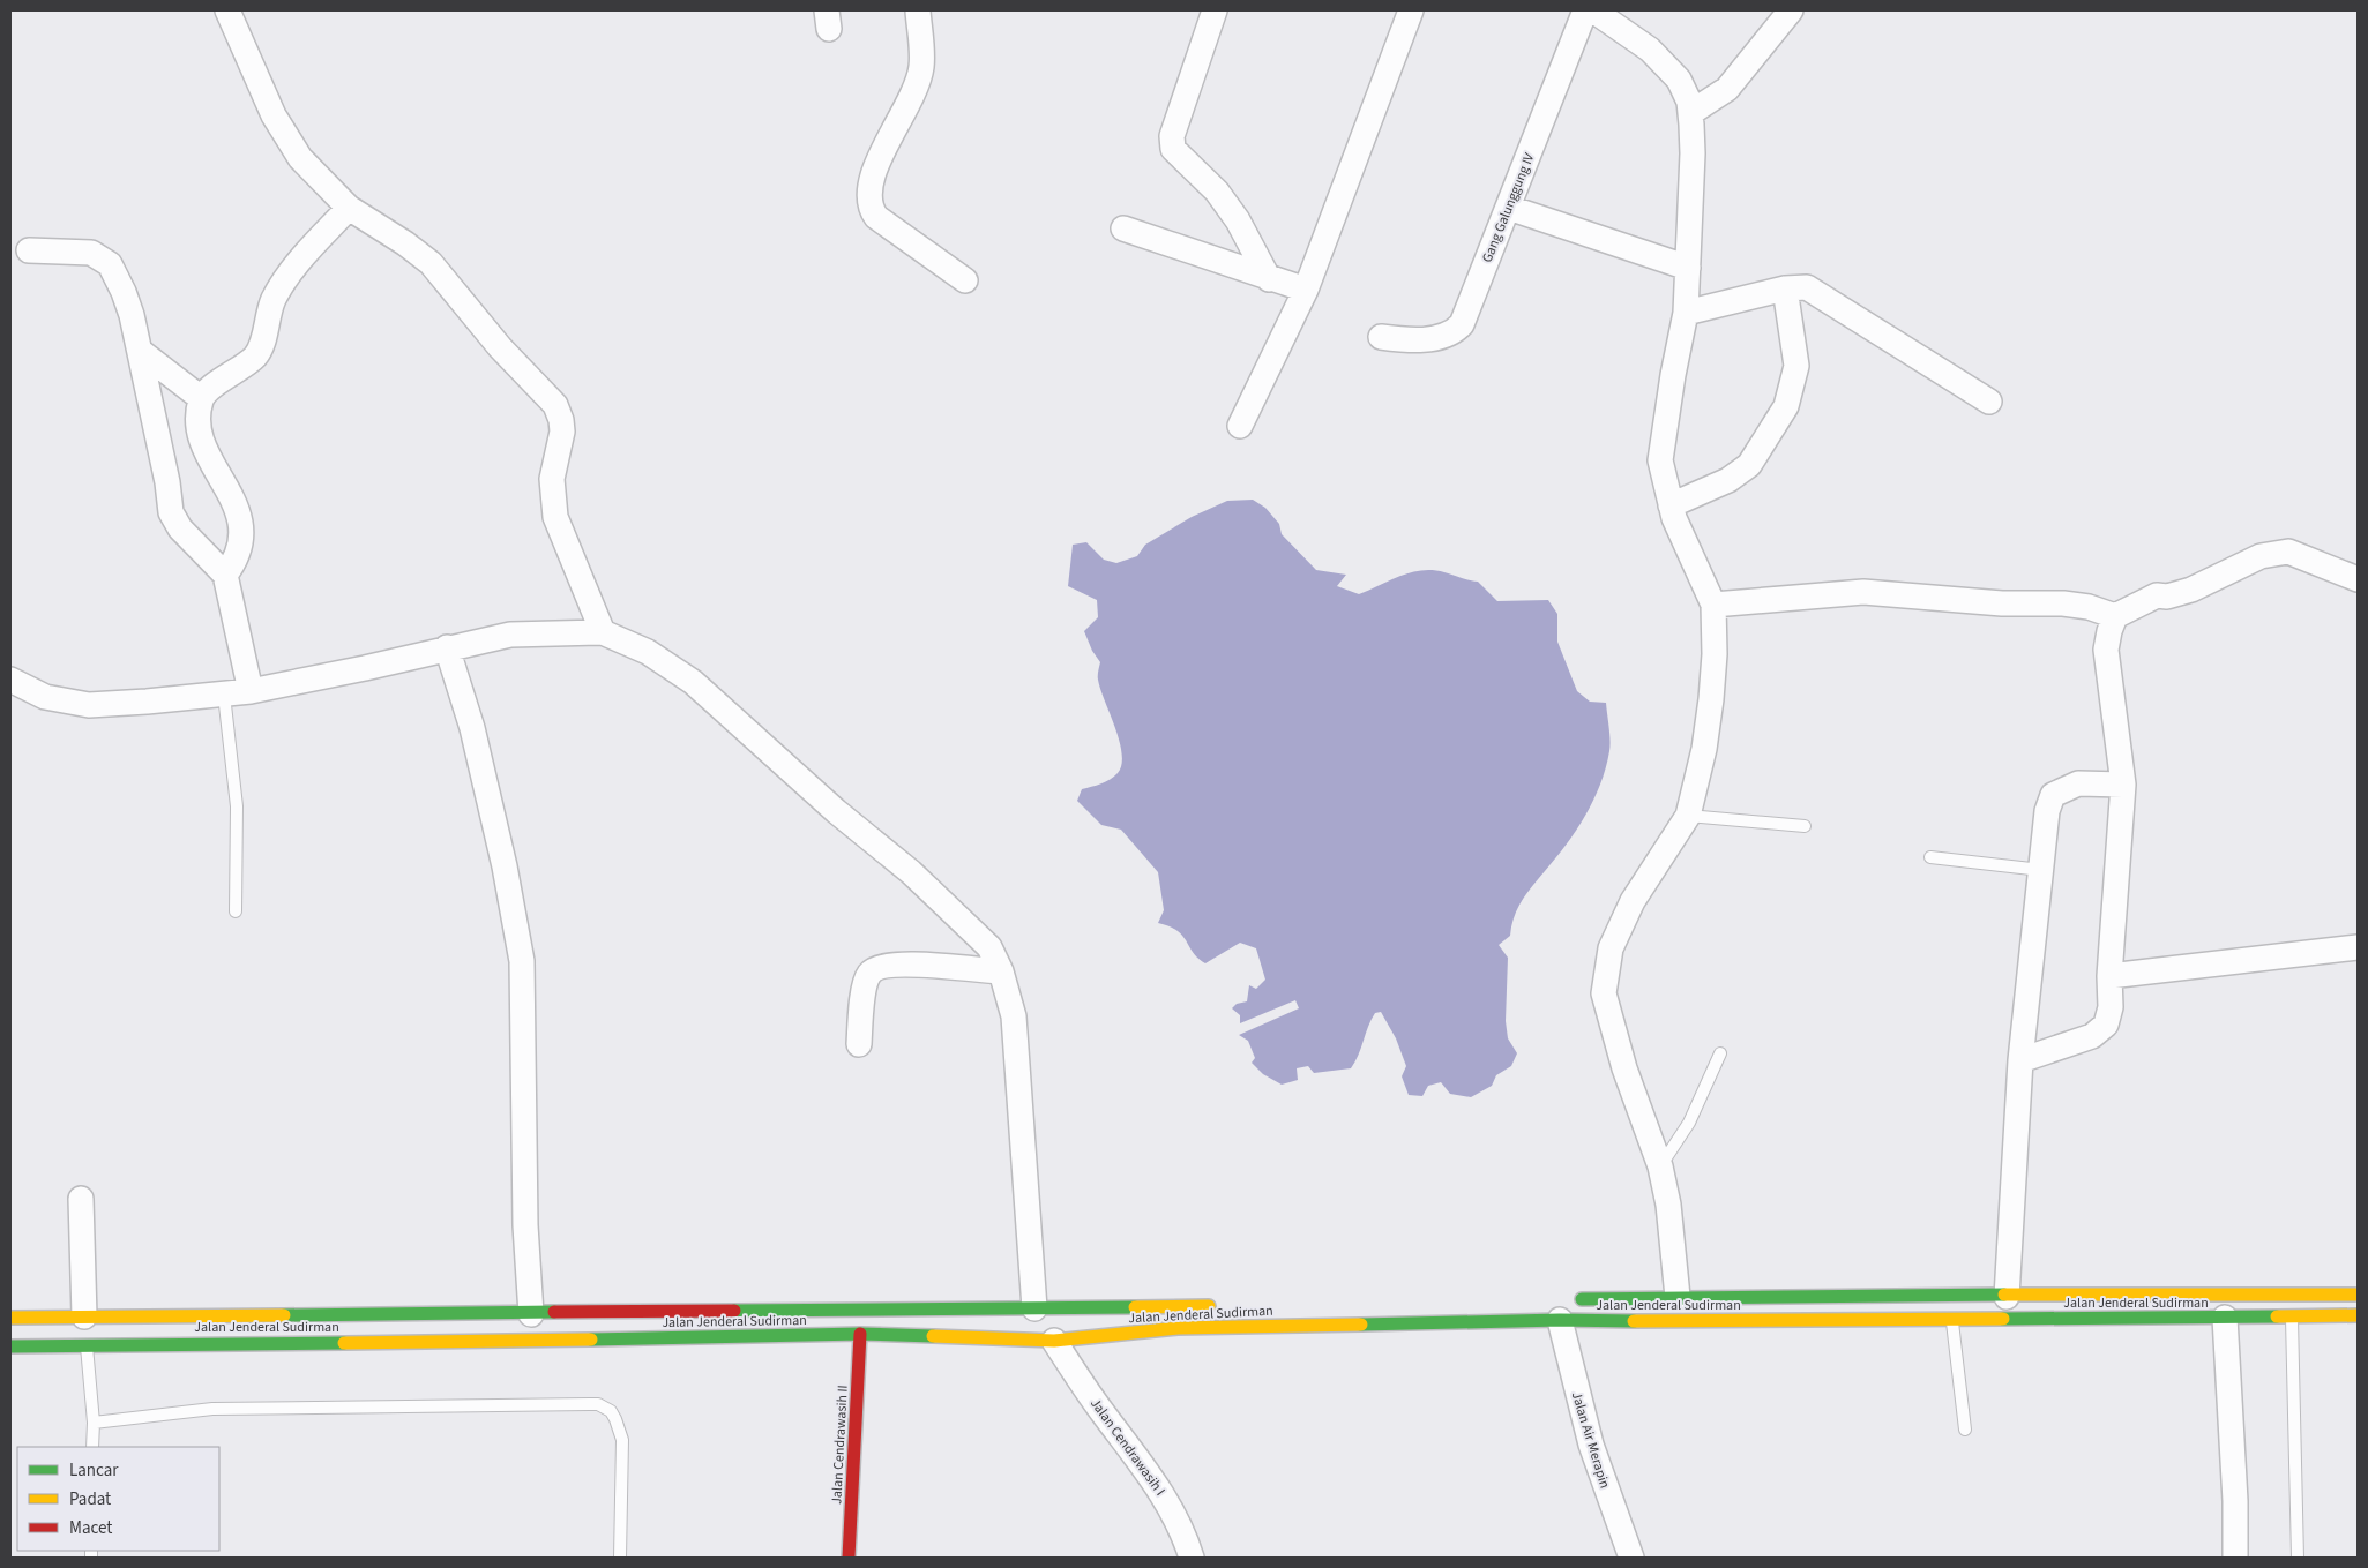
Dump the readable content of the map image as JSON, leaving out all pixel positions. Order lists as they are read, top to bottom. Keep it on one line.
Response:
{"streets":{"main road":["Jalan Jenderal Sudirman","Jalan Cendrawasih II"],"street":["Gang Galunggung IV","Jalan Air Merapin","Jalan Cendrawasih I"]},"crossings":[["Jalan Jenderal Sudirman","Jalan Air Merapin"],["Jalan Jenderal Sudirman","Jalan Cendrawasih II"],["Jalan Jenderal Sudirman","Jalan Cendrawasih I"]],"legend":["Lancar","Padat","Macet"]}
